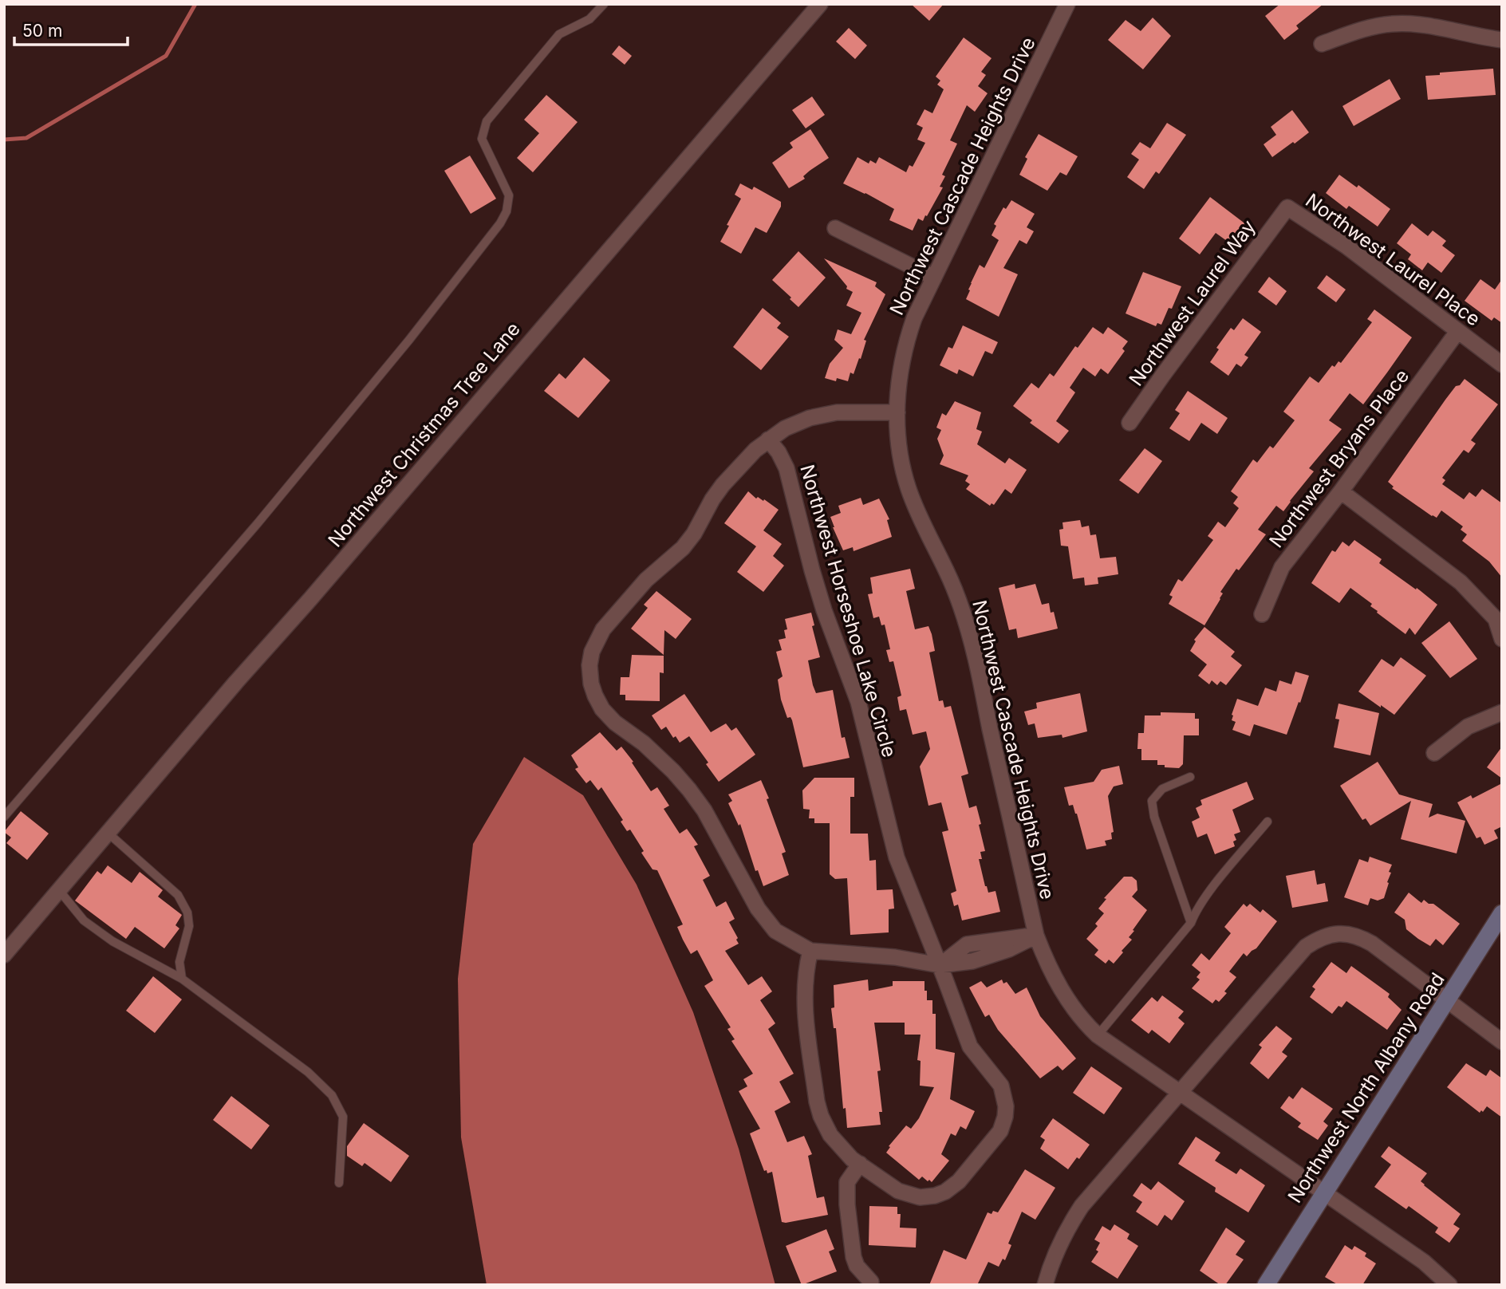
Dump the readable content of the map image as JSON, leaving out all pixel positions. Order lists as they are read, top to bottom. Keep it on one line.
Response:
{"streets":{"street":["Northwest Cascade Heights Drive","Northwest Laurel Place","Northwest Laurel Way","Northwest Christmas Tree Lane","Northwest Bryans Place","Northwest Horseshoe Lake Circle","Northwest North Albany Road"]},"crossings":[["Northwest Cascade Heights Drive","Northwest North Albany Road"],["Northwest Laurel Place","Northwest Laurel Way"],["Northwest Laurel Place","Northwest Bryans Place"]],"scale_bar":"50 m"}
